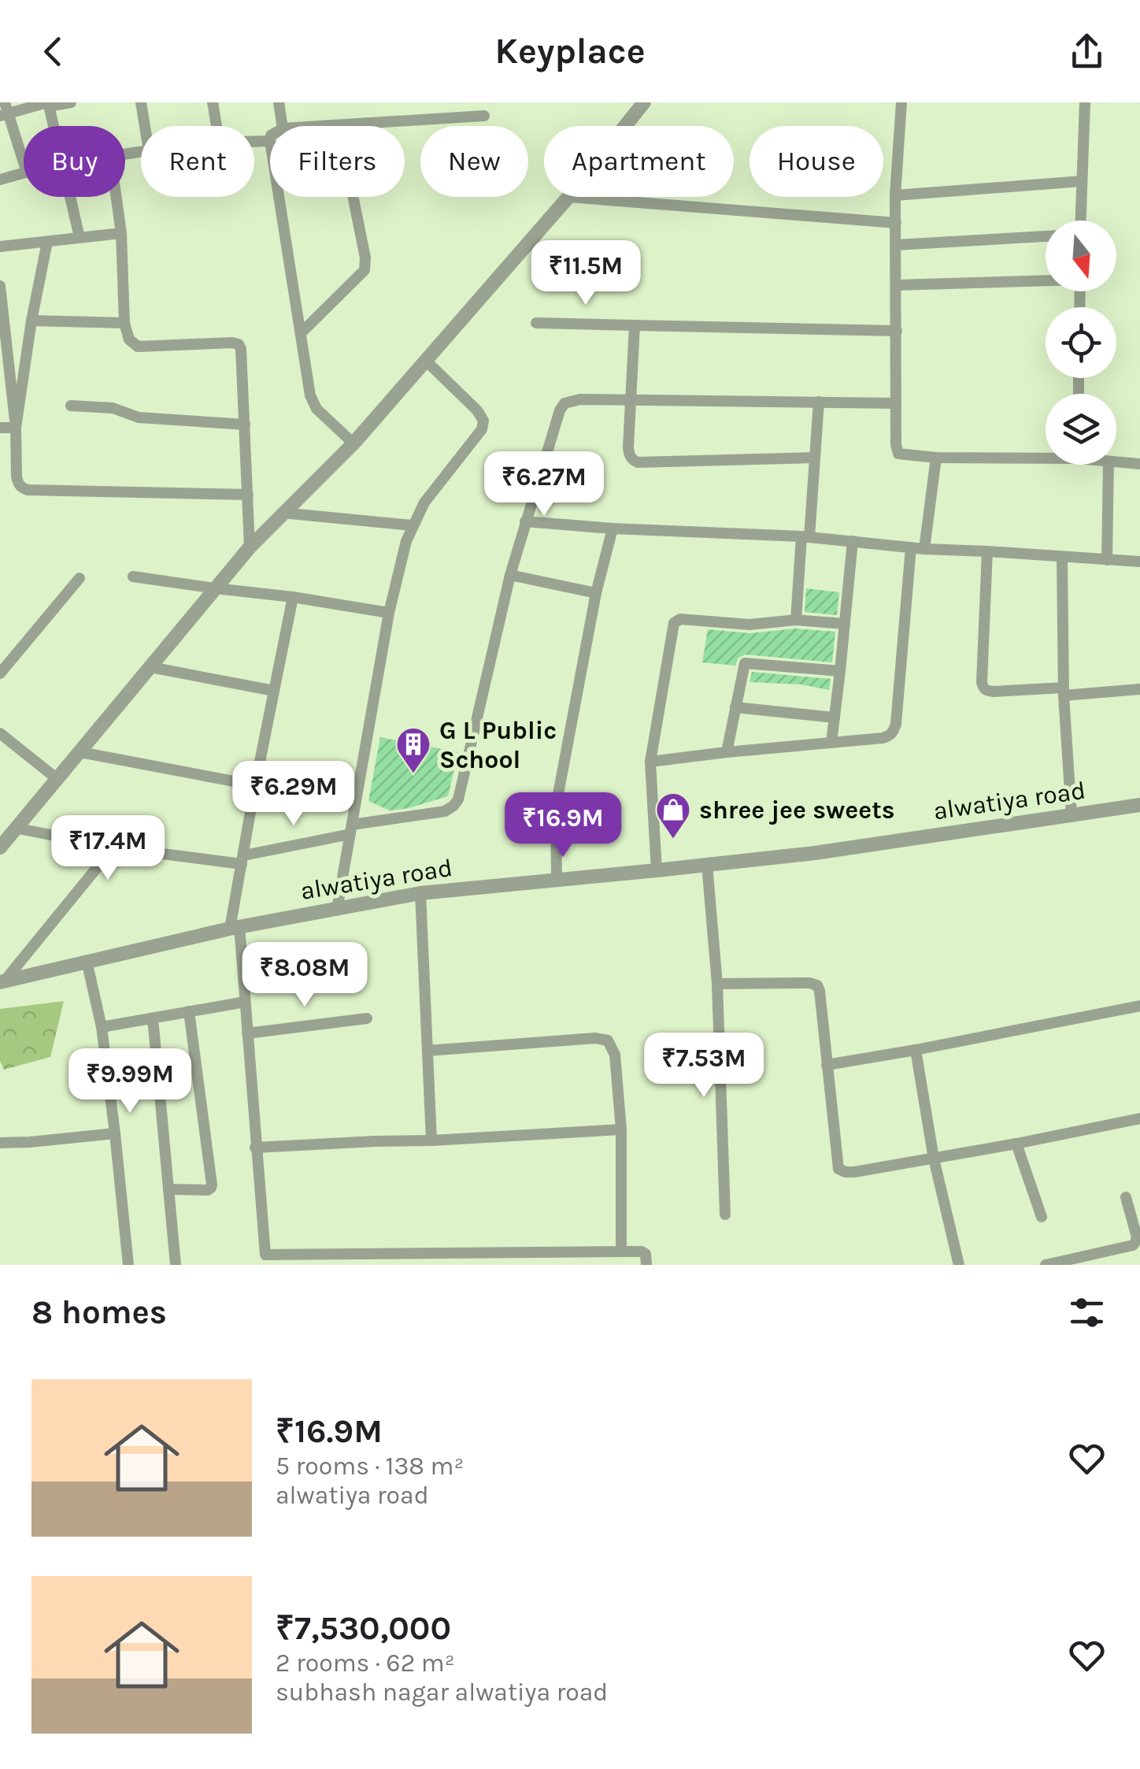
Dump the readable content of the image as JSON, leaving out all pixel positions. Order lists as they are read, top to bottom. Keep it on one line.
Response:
{"streets":{"street":["alwatiya road"]},"places":{"building":["G L Public School"],"shop":["shree jee sweets"]},"north":"bottom","page":{"header":"Keyplace","chip":["Buy","Rent","Filters","New","Apartment","House"],"price":["₹11.5M","₹6.27M","₹6.29M","₹16.9M","₹17.4M","₹8.08M","₹7.53M","₹9.99M"],"heading":"8 homes","list":[{"name":"₹16.9M","note":"5 rooms · 138 m² · alwatiya road"},{"name":"₹7,530,000","note":"2 rooms · 62 m² · subhash nagar alwatiya road"}]}}
